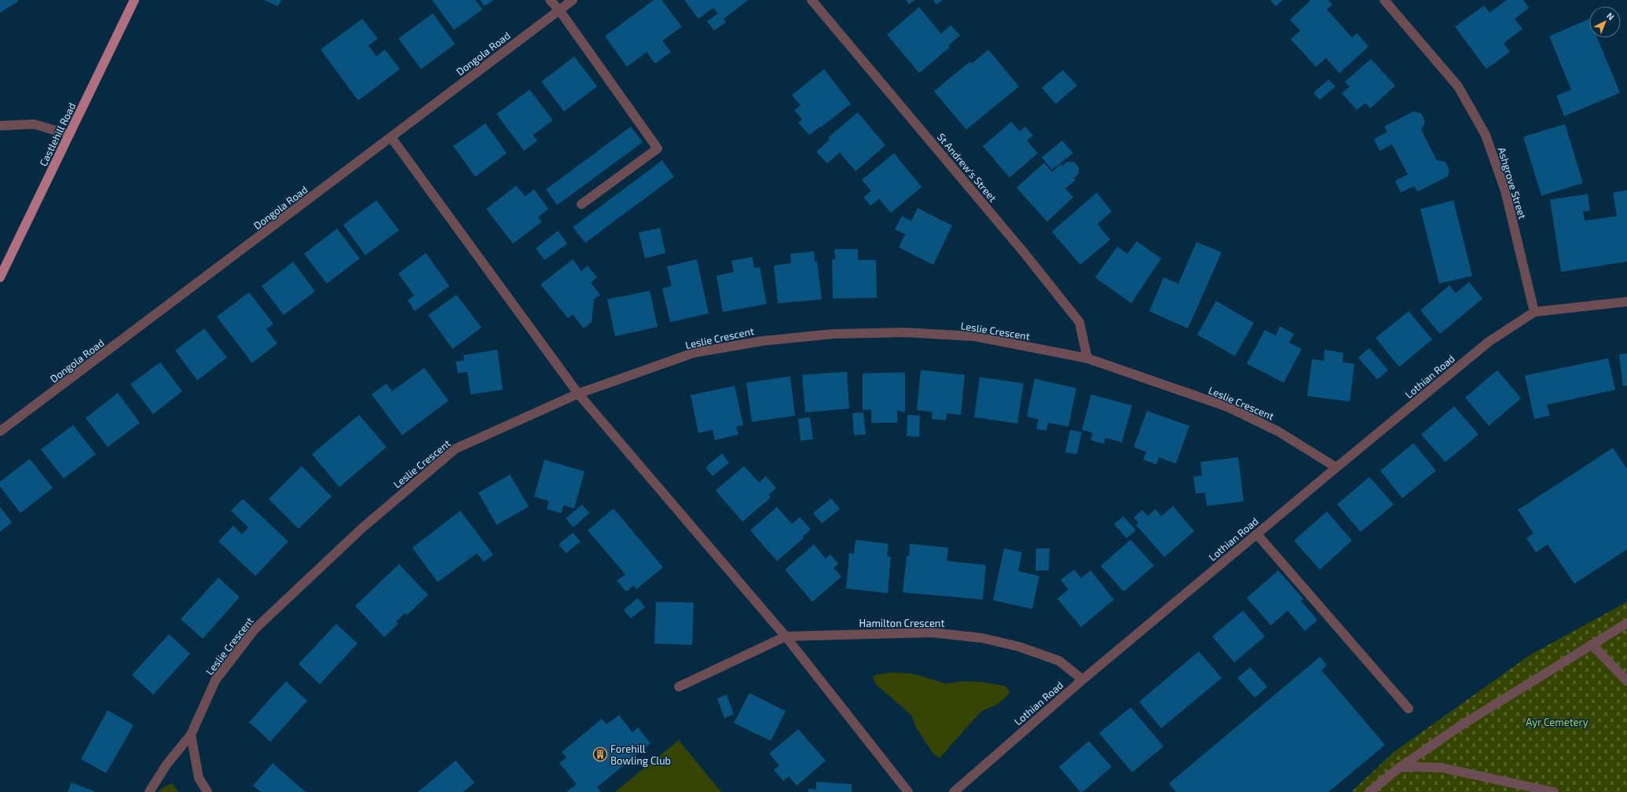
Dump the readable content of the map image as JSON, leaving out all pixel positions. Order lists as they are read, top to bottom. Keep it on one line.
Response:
{"streets":{"main road":["Castlehill Road"],"street":["Dongola Road","St Andrew's Street","Ashgrove Street","Leslie Crescent","Lothian Road","Hamilton Crescent"]},"crossings":[["St Andrew's Street","Leslie Crescent"],["Ashgrove Street","Lothian Road"],["Leslie Crescent","Lothian Road"],["Lothian Road","Hamilton Crescent"]],"parks":["Ayr Cemetery"],"places":{"building":["Forehill Bowling Club"]},"north":"top right"}
